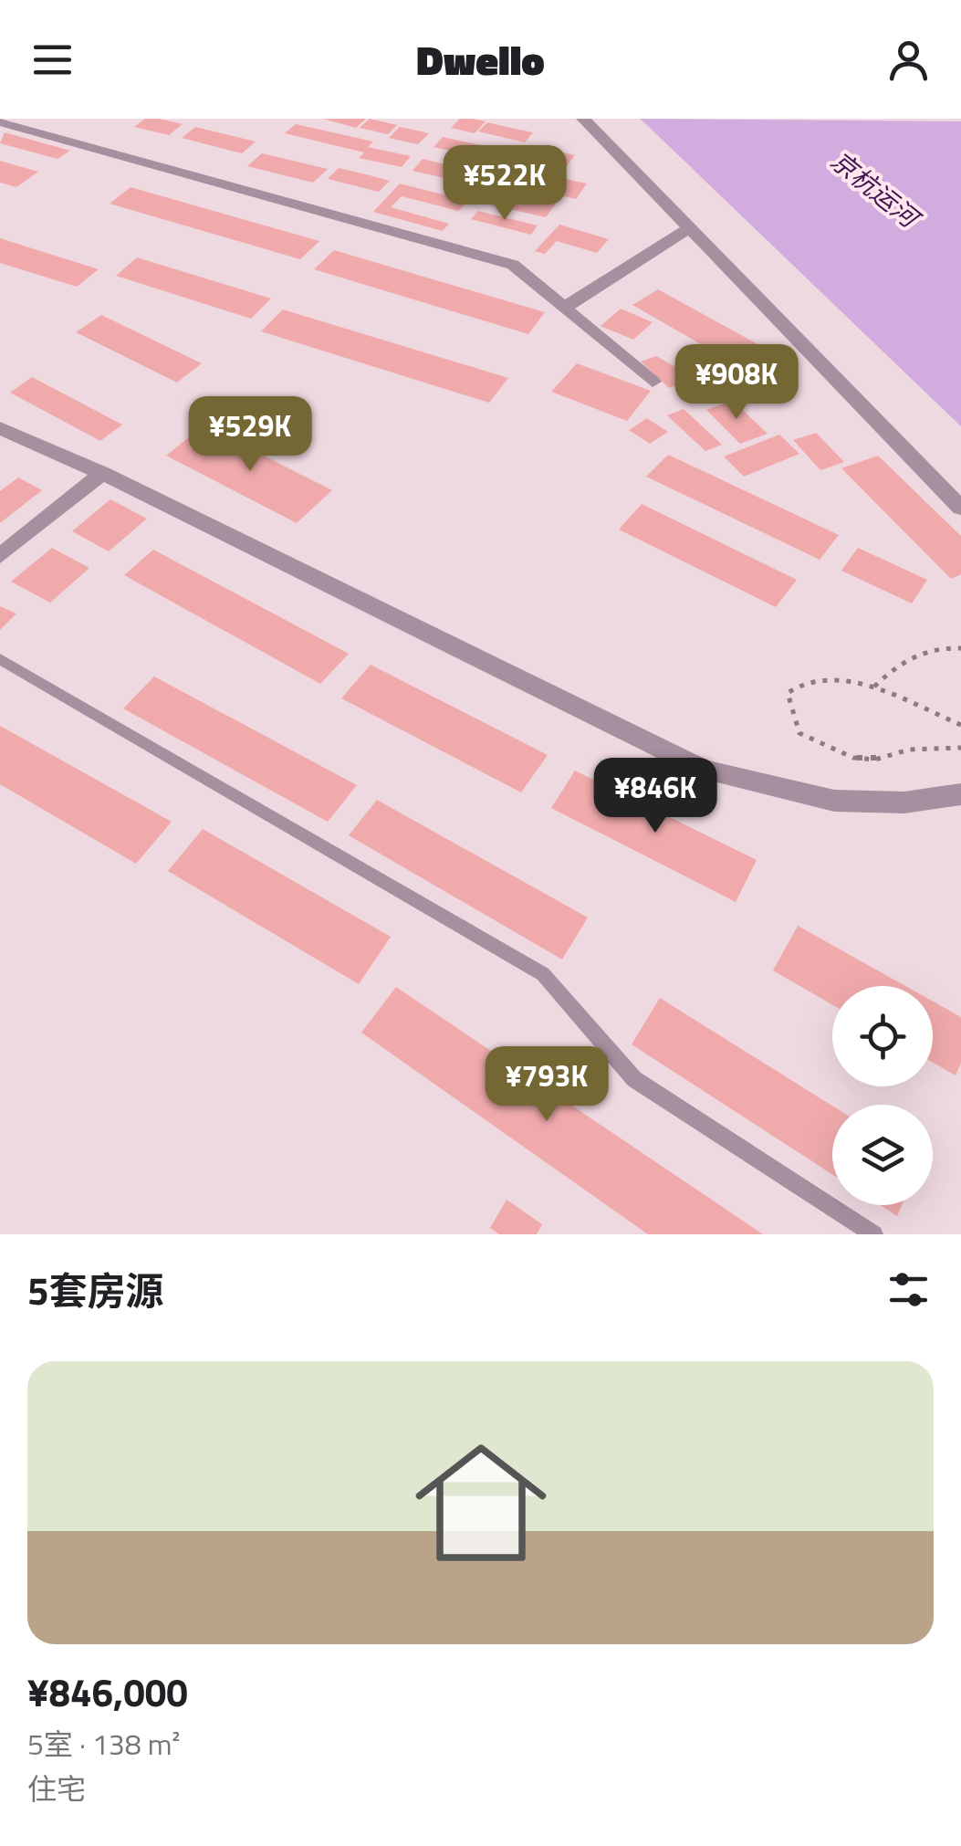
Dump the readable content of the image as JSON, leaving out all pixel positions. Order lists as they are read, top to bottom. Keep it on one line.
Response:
{"water":["京杭运河"],"page":{"header":"Dwello","price":["¥522K","¥908K","¥529K","¥846K","¥793K"],"heading":"5套房源","list":[{"name":"¥846,000","note":"5室 · 138 m² · 住宅"}]}}
